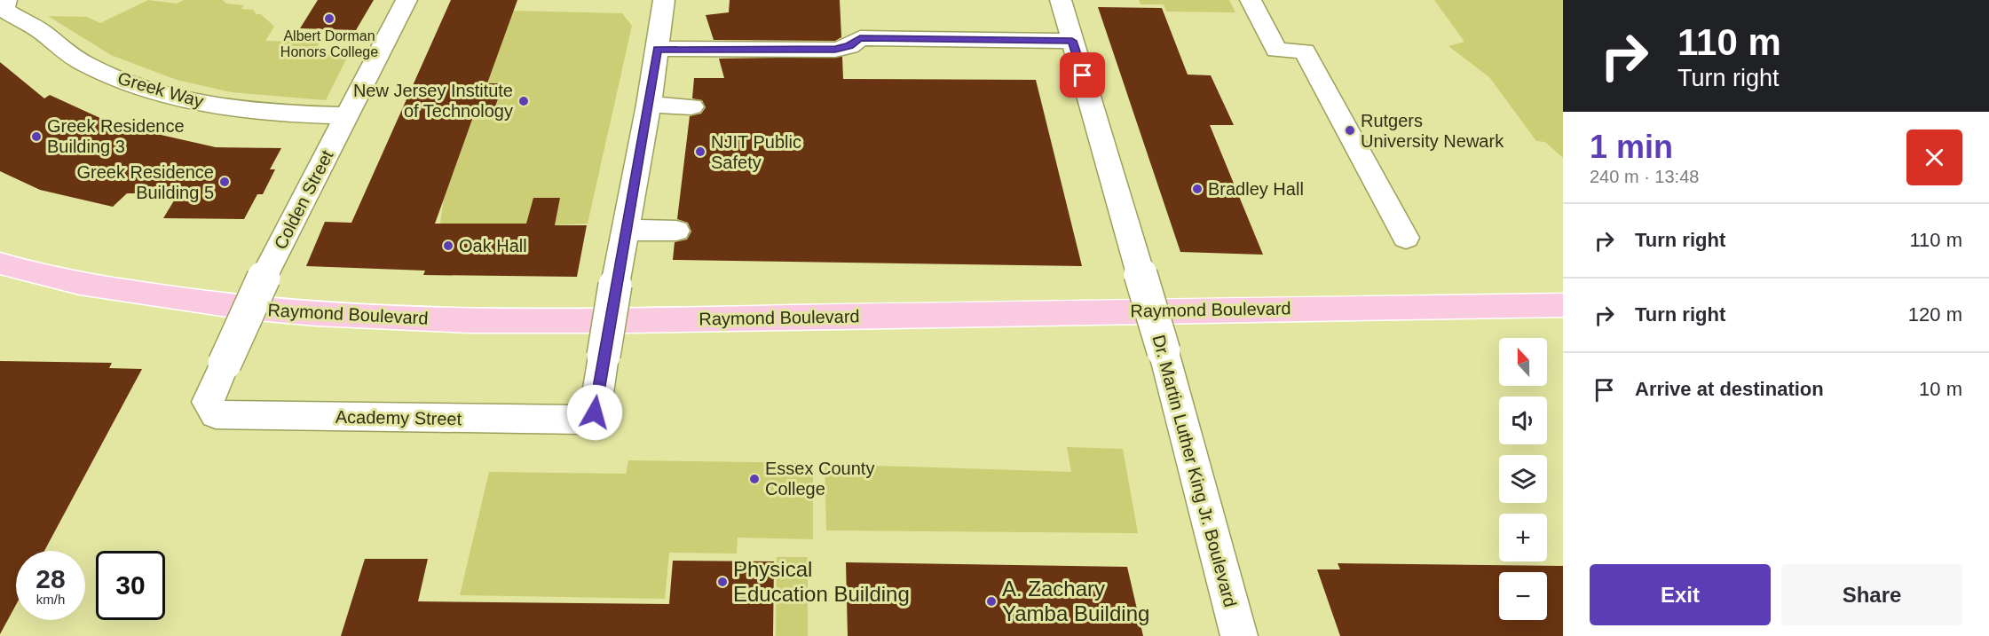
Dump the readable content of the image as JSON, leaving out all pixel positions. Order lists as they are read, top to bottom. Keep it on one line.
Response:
{"streets":{"main road":["Raymond Boulevard"],"street":["Greek Way","Colden Street","Academy Street","Dr. Martin Luther King Jr. Boulevard"]},"crossings":[["Greek Way","Colden Street"],["Colden Street","Academy Street"]],"places":["Albert Dorman Honors College","New Jersey Institute of Technology","Rutgers University Newark","Greek Residence Building 3","NJIT Public Safety","Greek Residence Building 5","Bradley Hall","Oak Hall","Essex County College","Physical Education Building","A. Zachary Yamba Building"],"north":"top","page":{"turn":["110 m","Turn right"],"heading":["1 min","240 m · 13:48"],"list":[{"name":"Turn right","value":"110 m"},{"name":"Turn right","value":"120 m"},{"name":"Arrive at destination","value":"10 m"}],"map_buttons":["+","−"],"speed":"28 km/h","limit":"30","buttons":["Exit","Share"]}}
